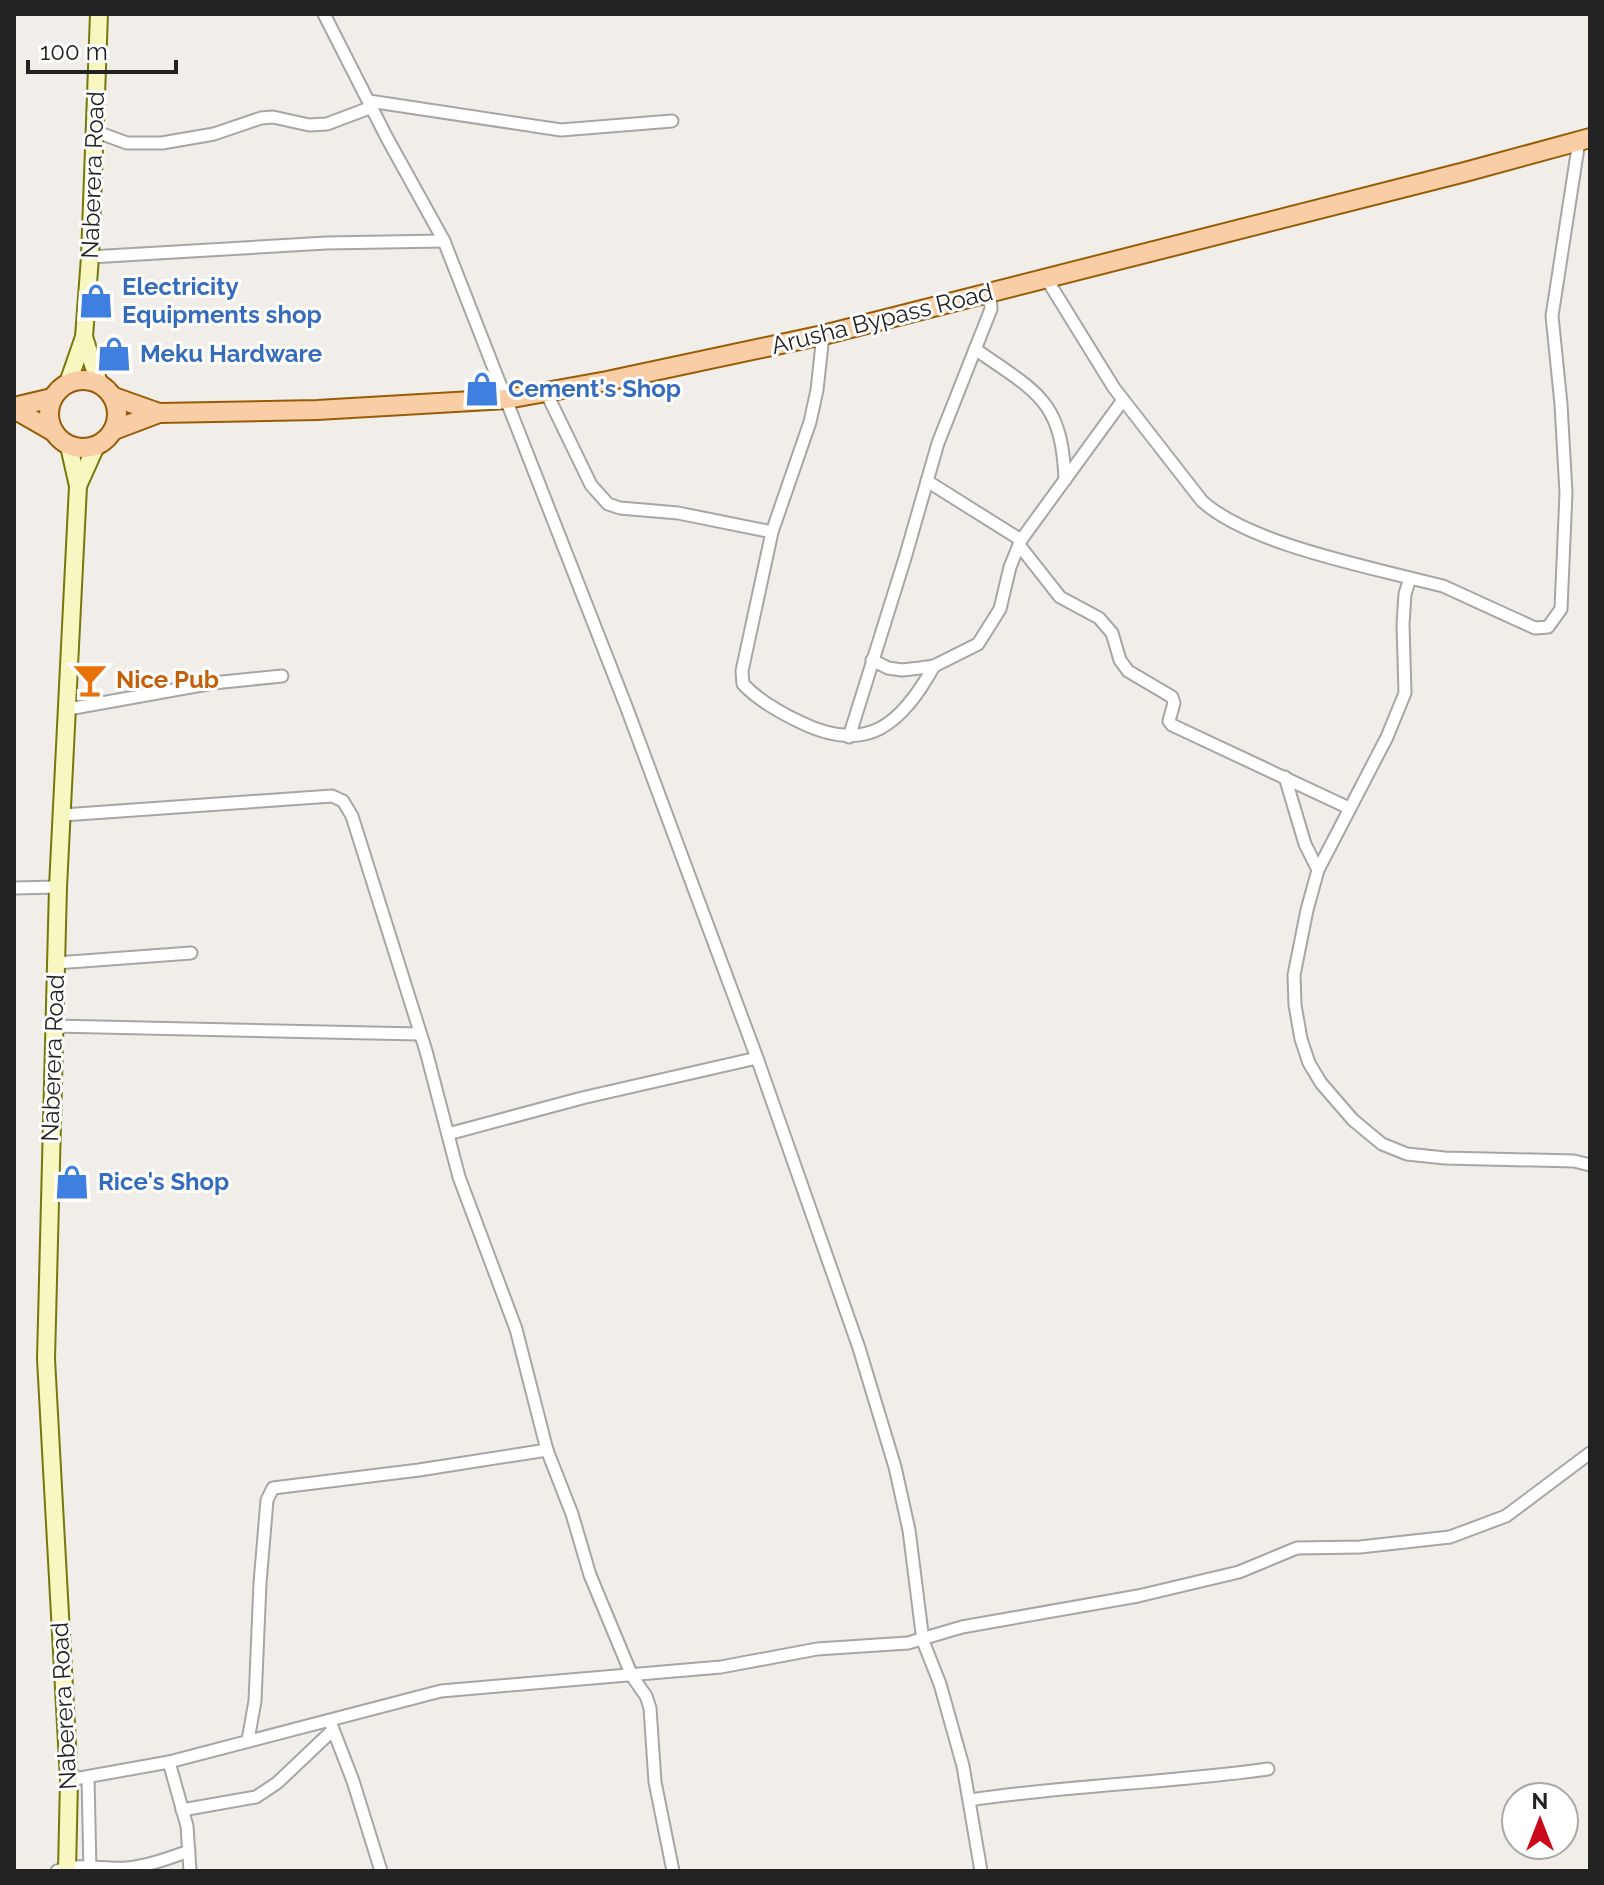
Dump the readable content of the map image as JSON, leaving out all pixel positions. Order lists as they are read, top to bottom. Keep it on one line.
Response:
{"streets":{"main road":["Arusha Bypass Road"],"street":["Naberera Road"]},"crossings":[["Naberera Road","Arusha Bypass Road"]],"places":{"shop":["Electricity Equipments shop","Meku Hardware","Cement's Shop","Rice's Shop"],"bar":["Nice Pub"]},"scale_bar":"100 m","north":"top"}
